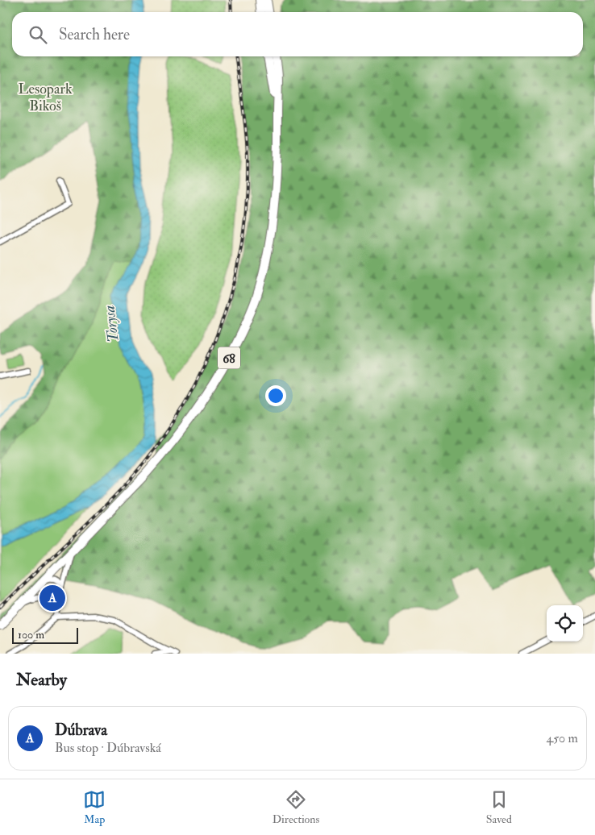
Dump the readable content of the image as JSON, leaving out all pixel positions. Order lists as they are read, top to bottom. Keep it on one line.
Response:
{"streets":{"main road":["68"]},"water":["Torysa"],"parks":["Lesopark Bikoš"],"scale_bar":"100 m","page":{"search":"Search here","pins":"A","scale":"100 m","heading":"Nearby","list":[{"mark":"A","name":"Dúbrava","note":"Bus stop · Dúbravská","value":"450 m"}],"nav":["Map","Directions","Saved"]}}
